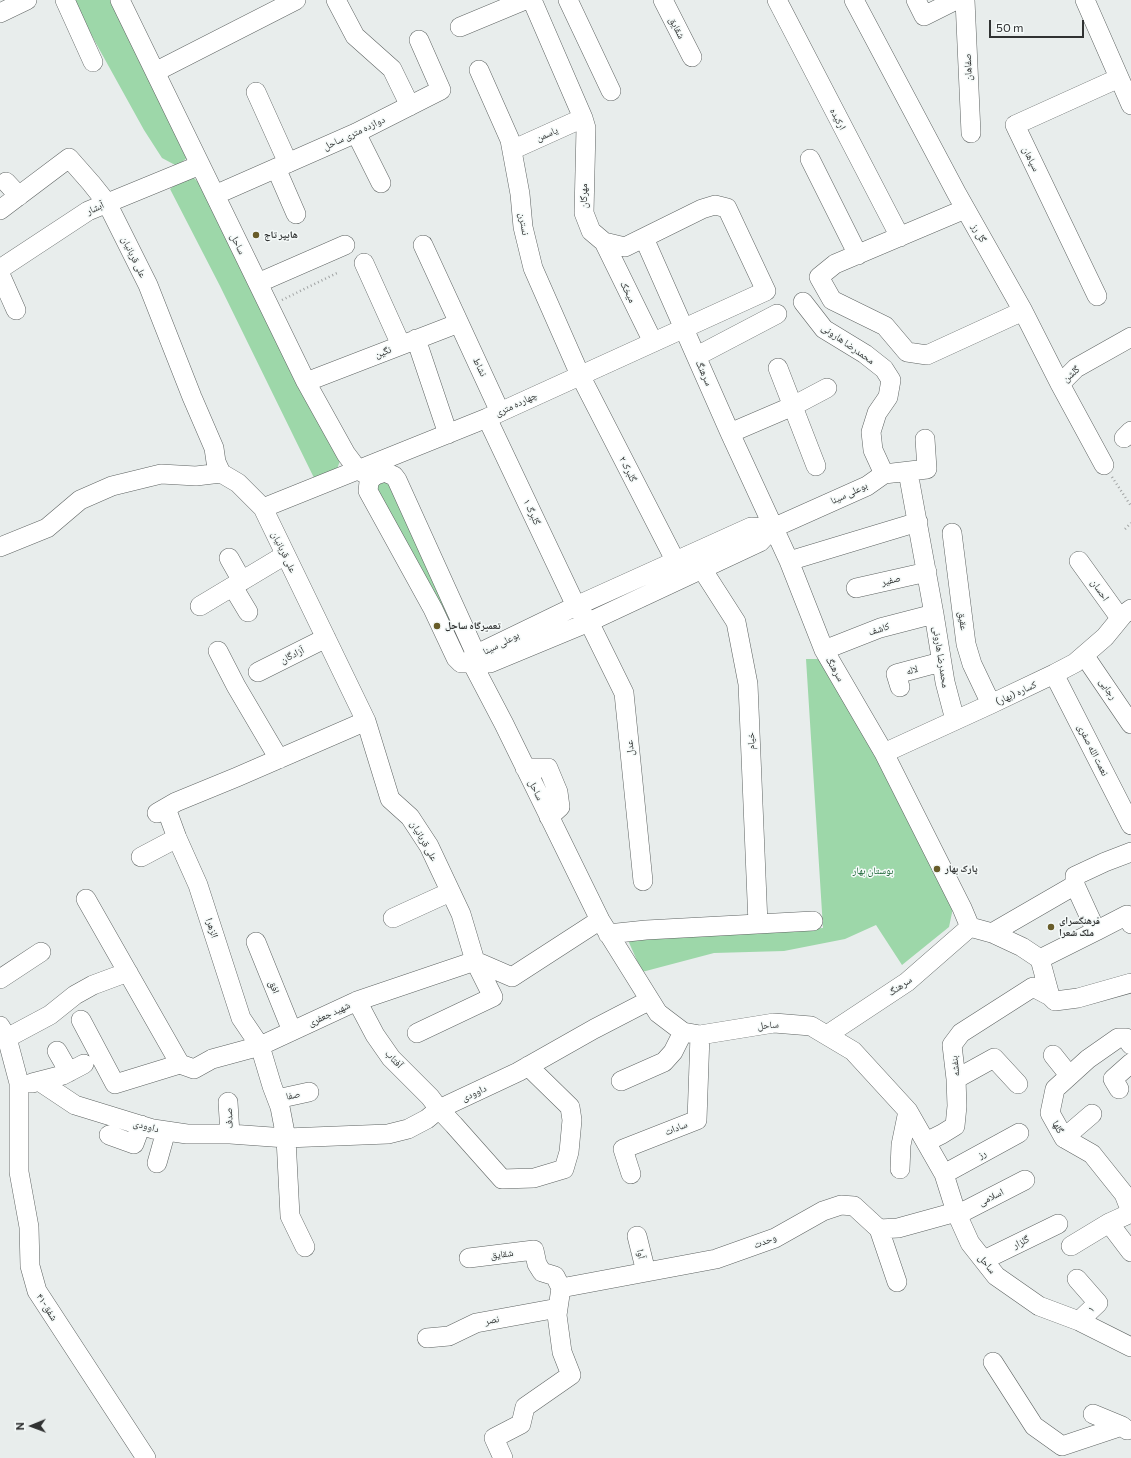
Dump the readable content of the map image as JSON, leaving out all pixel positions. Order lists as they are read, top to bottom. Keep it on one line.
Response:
{"streets":{"street":["شقایق","صفاهان","ارکیده","دوازده متری ساحل","یاسمن","سپاهان","مهرگان","آبشار","نسترن","گل رز","ساحل","علی قربانیان","میخک","محمدرضا هارونی","نگین","نشاط","سرهنگ","گلشن","چهارده متری","گلبرک ۲","بوعلی سینا","گلبرگ ۱","صفیر","احسان","عقیق","کاشف","آزادگان","لاله","رجایی","کساره (بهار)","خیام","عدل","نعمت الله صفری","الزهرا","افق","شهید جعفری","آفتاب","بنفشه","داوودی","صفا","صدف","گلها","سادات","رز","اسلامی","وحدت","گلزار","آوا","شفق-۴۱","۱","نصر"]},"crossings":[["شقایق","وحدت"],["دوازده متری ساحل","ساحل"],["یاسمن","مهرگان"],["یاسمن","نسترن"],["مهرگان","میخک"],["آبشار","ساحل"],["آبشار","علی قربانیان"],["نسترن","چهارده متری"],["نسترن","گلبرک ۲"],["گل رز","گلشن"],["ساحل","نگین"],["ساحل","سرهنگ"],["ساحل","چهارده متری"],["ساحل","بوعلی سینا"],["ساحل","بنفشه"],["ساحل","داوودی"],["ساحل","سادات"],["ساحل","رز"],["ساحل","اسلامی"],["ساحل","گلزار"],["ساحل","۱"],["علی قربانیان","چهارده متری"],["علی قربانیان","آزادگان"],["علی قربانیان","الزهرا"],["علی قربانیان","شهید جعفری"],["میخک","چهارده متری"],["محمدرضا هارونی","بوعلی سینا"],["محمدرضا هارونی","صفیر"],["محمدرضا هارونی","کاشف"],["محمدرضا هارونی","لاله"],["محمدرضا هارونی","کساره (بهار)"],["نگین","نشاط"],["نشاط","چهارده متری"],["نشاط","گلبرگ ۱"],["سرهنگ","چهارده متری"],["سرهنگ","بوعلی سینا"],["سرهنگ","کاشف"],["سرهنگ","کساره (بهار)"],["چهارده متری","گلبرک ۲"],["چهارده متری","گلبرگ ۱"],["گلبرک ۲","بوعلی سینا"],["بوعلی سینا","گلبرگ ۱"],["بوعلی سینا","خیام"],["بوعلی سینا","عدل"],["گلبرگ ۱","عدل"],["صفیر","عقیق"],["احسان","کساره (بهار)"],["عقیق","کساره (بهار)"],["رجایی","کساره (بهار)"],["کساره (بهار)","نعمت الله صفری"],["الزهرا","شهید جعفری"],["افق","شهید جعفری"],["شهید جعفری","آفتاب"],["آفتاب","داوودی"],["داوودی","صدف"],["وحدت","آوا"]],"parks":["بوستان بهار"],"places":["هایپر تاج","تعمیرگاه ساحل","پارک بهار","فرهنگسرای ملک شعرا"],"scale_bar":"50 m","north":"left"}
